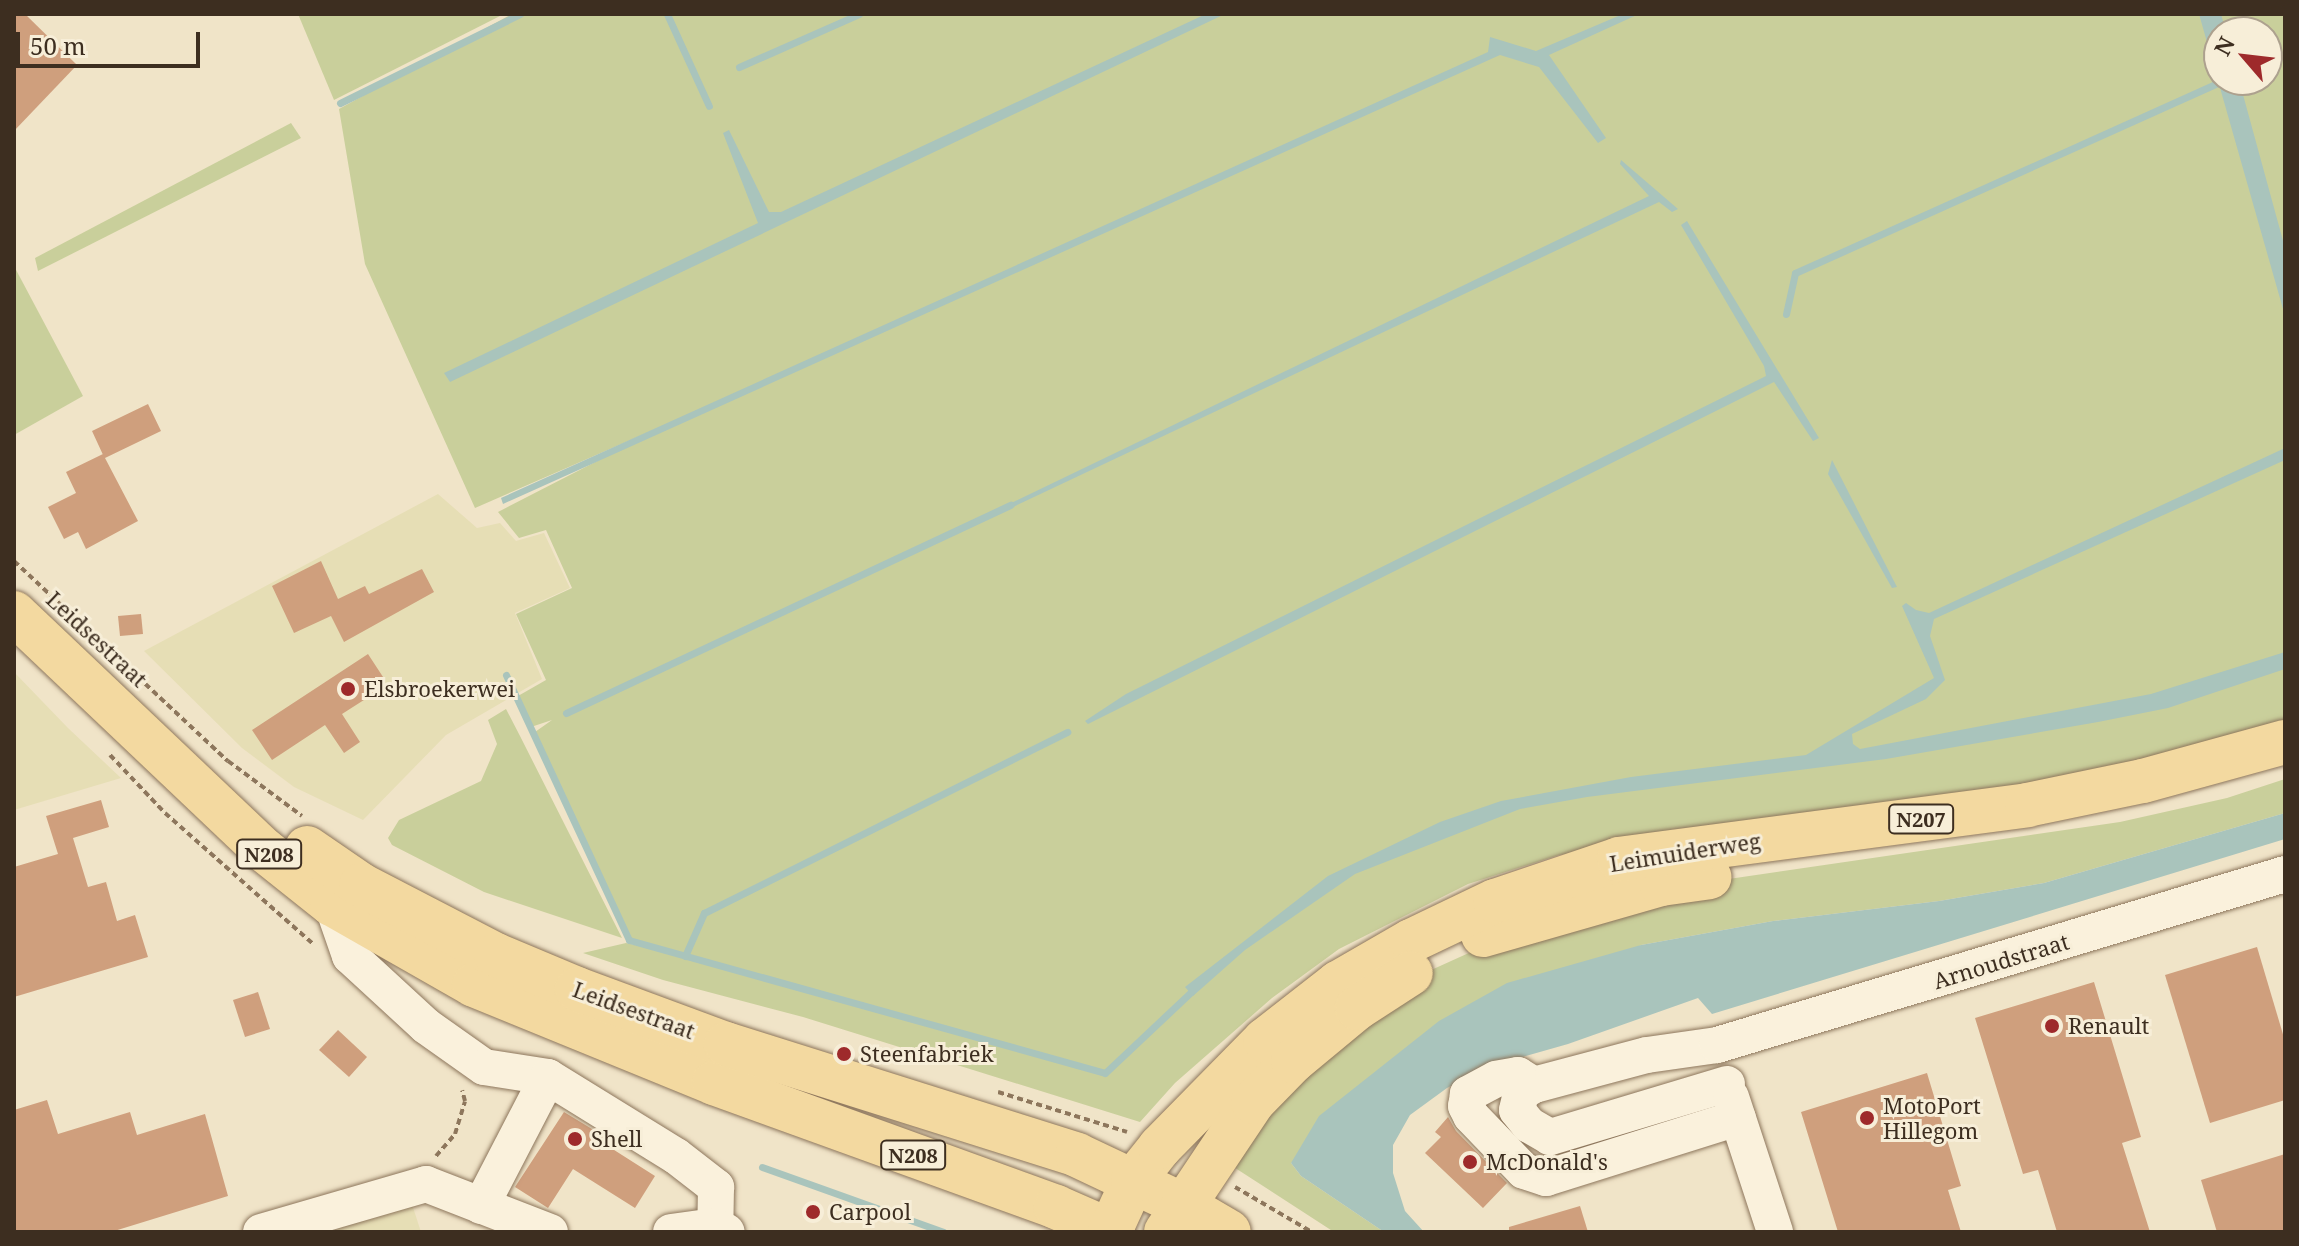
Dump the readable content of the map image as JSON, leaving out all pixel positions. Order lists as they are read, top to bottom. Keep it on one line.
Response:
{"streets":{"main road":["Leidsestraat","N207","Leimuiderweg","N208"],"street":["Arnoudstraat"]},"crossings":[["Leidsestraat","N207"],["Leidsestraat","Leimuiderweg"],["N207","Leimuiderweg"]],"places":["Elsbroekerwei","Renault","Steenfabriek","MotoPort Hillegom","Shell","McDonald's","Carpool"],"scale_bar":"50 m","north":"top left"}
